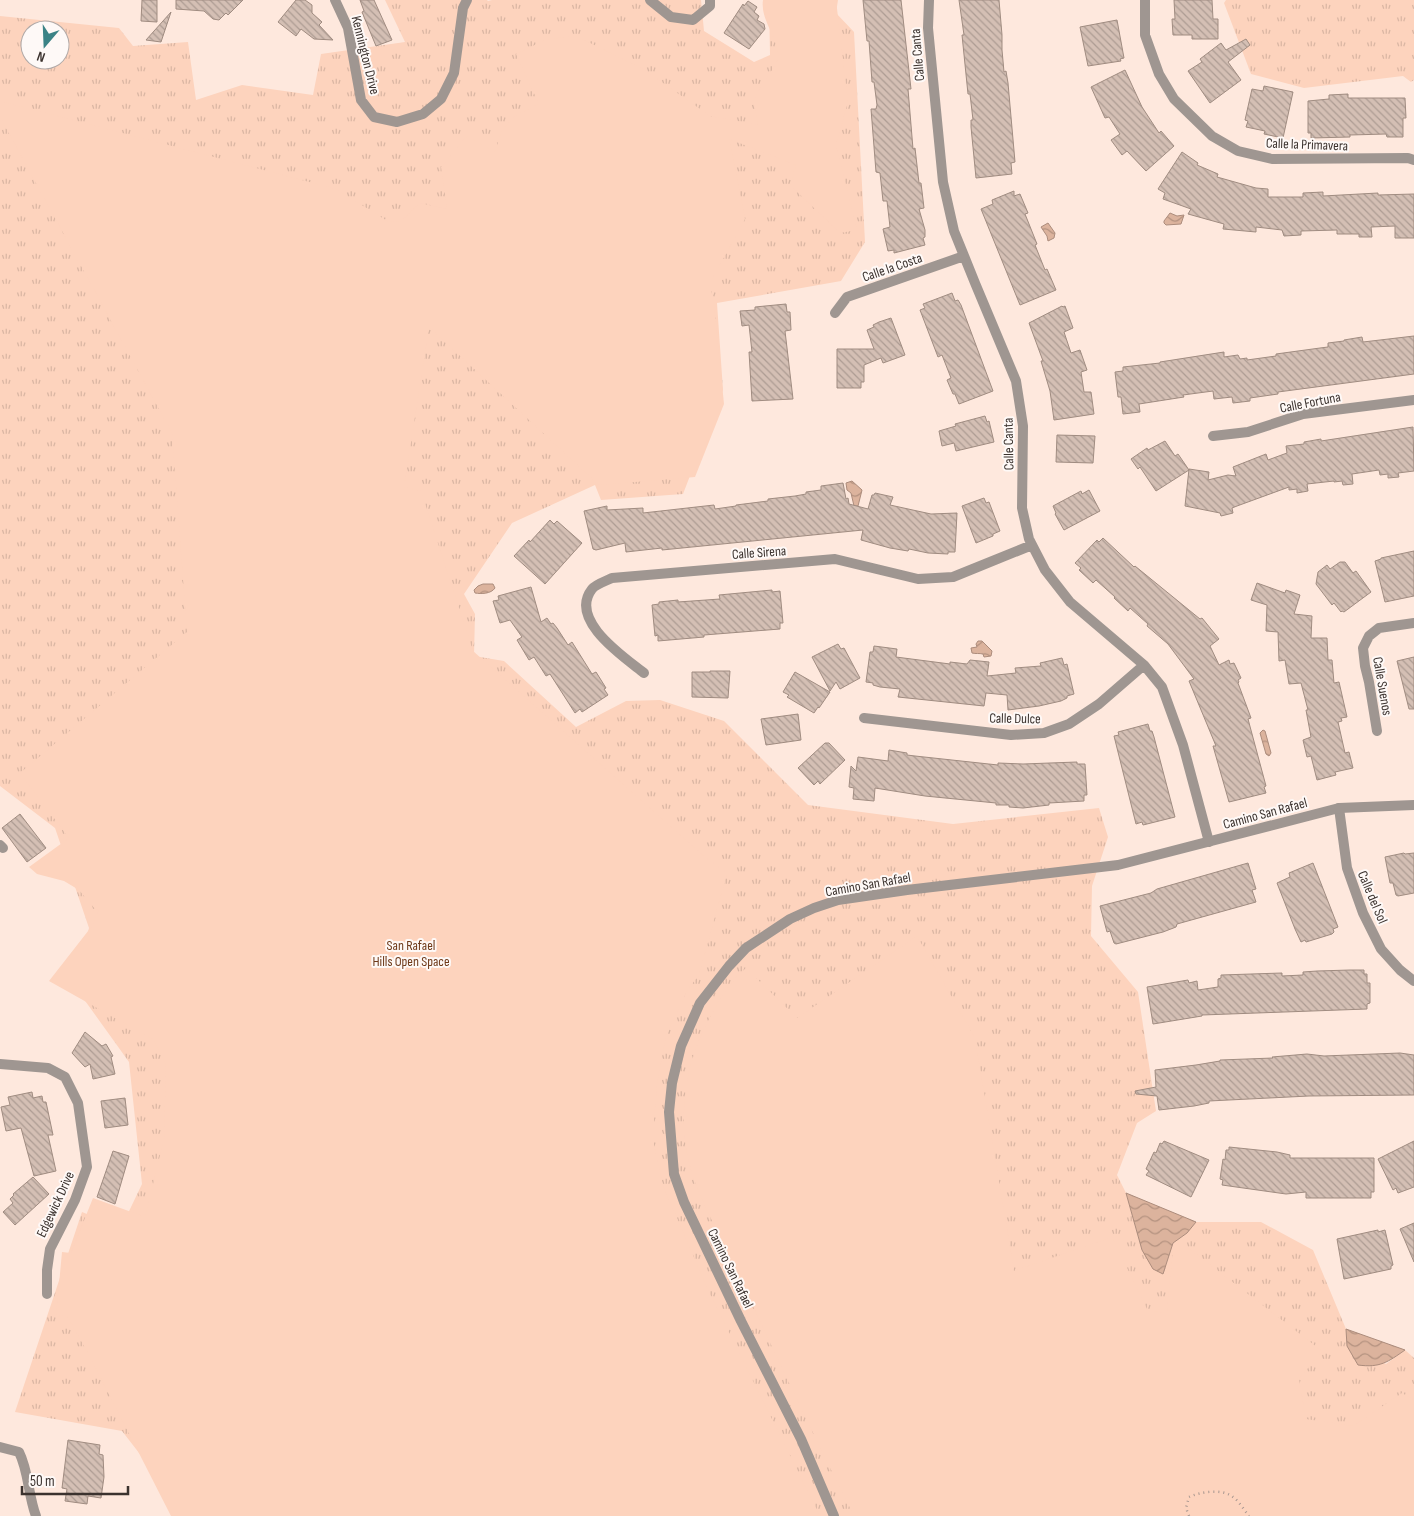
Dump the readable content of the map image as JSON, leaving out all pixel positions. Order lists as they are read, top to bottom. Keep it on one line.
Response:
{"streets":{"street":["Kennington Drive","Calle Canta","Calle la Primavera","Calle la Costa","Calle Fortuna","Calle Sirena","Calle Suenos","Calle Dulce","Camino San Rafael","Calle del Sol","Edgewick Drive"]},"crossings":[["Calle Canta","Calle la Costa"],["Calle Canta","Calle Sirena"],["Calle Canta","Calle Dulce"],["Calle Canta","Camino San Rafael"],["Camino San Rafael","Calle del Sol"]],"parks":["San Rafael Hills Open Space"],"scale_bar":"50 m","north":"bottom"}
